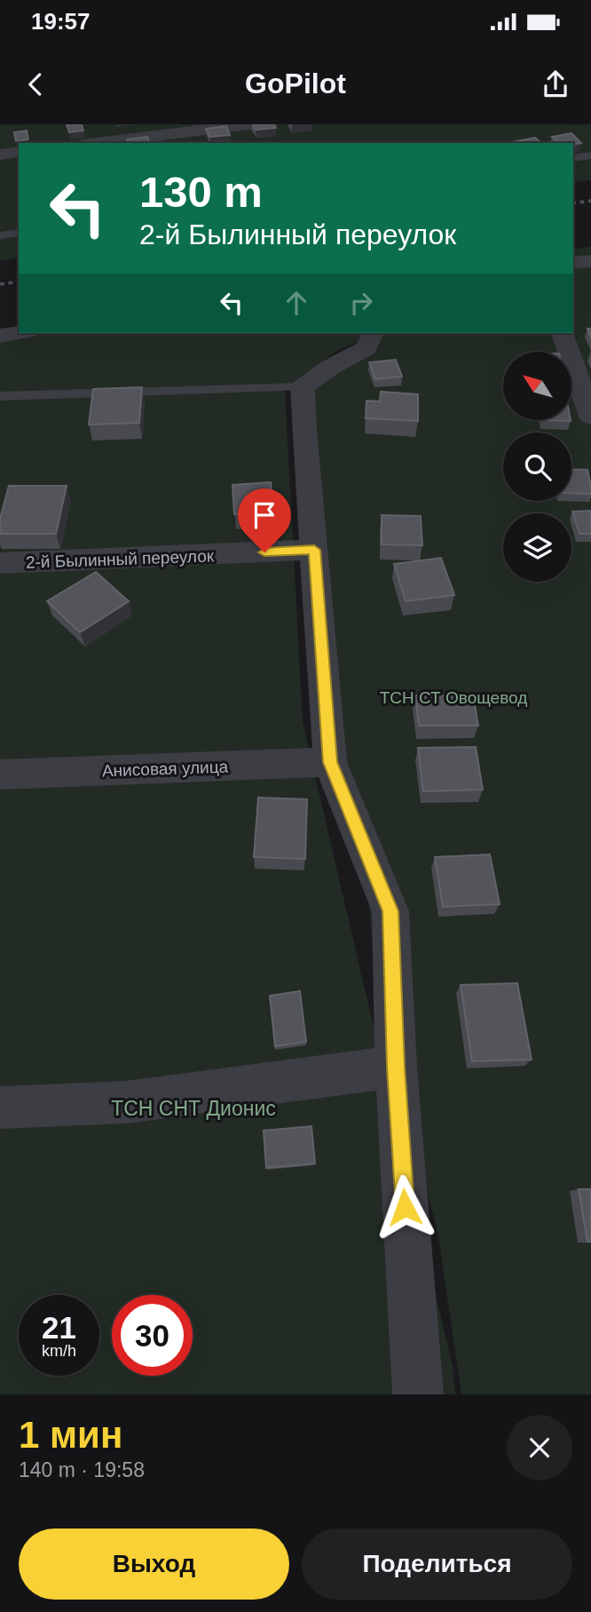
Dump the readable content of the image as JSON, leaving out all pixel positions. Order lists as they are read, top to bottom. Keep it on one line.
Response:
{"streets":{"street":["2-й Былинный переулок","Анисовая улица"]},"parks":["ТСН СТ Овощевод","ТСН СНТ Дионис"],"north":"top left","page":{"status":"19:57","header":"GoPilot","turn":["130 m","2-й Былинный переулок"],"speed":"21 km/h","limit":"30","heading":["1 мин","140 m · 19:58"],"buttons":["Выход","Поделиться"]}}
